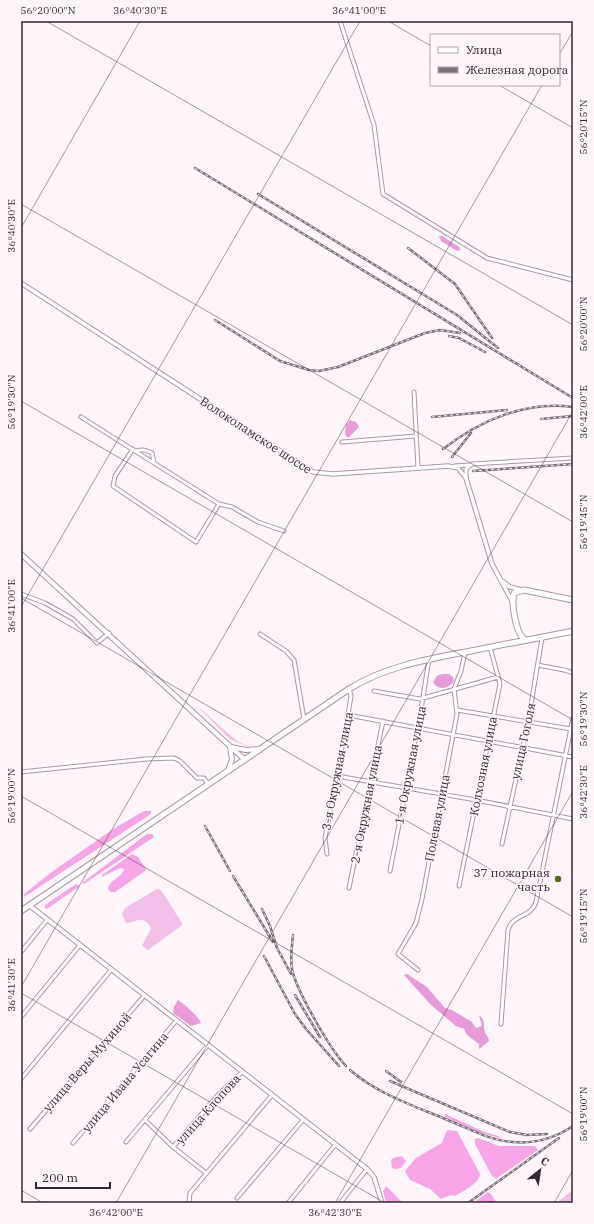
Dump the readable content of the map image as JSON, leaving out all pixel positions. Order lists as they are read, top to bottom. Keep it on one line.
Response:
{"streets":{"street":["Волоколамское шоссе","улица Гоголя","1-я Окружная улица","Колхозная улица","3-я Окружная улица","2-я Окружная улица","Полевая улица","улица Веры Мухиной","улица Ивана Усагина","улица Клопова"]},"places":["37 пожарная часть"],"legend":["Улица","Железная дорога"],"scale_bar":"200 m","north":"top right","coordinates":["56°20'00\"N","36°40'30\"E","36°41'00\"E","56°20'15\"N","56°19'30\"N","36°42'00\"E","56°19'45\"N","36°42'30\"E","56°19'00\"N","56°19'15\"N","36°41'30\"E"]}
